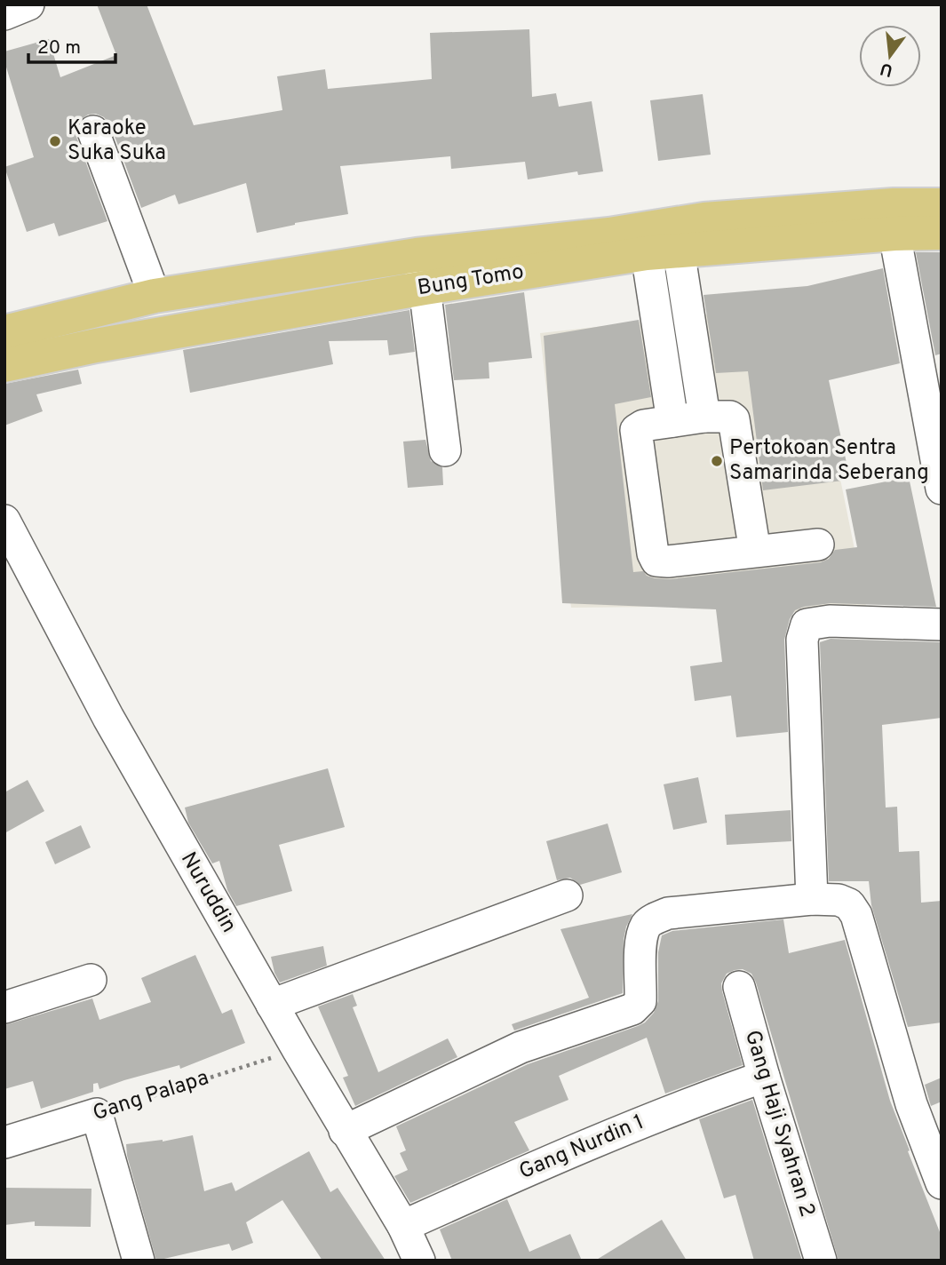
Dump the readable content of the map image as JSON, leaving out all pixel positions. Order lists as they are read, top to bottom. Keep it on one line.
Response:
{"streets":{"main road":["Bung Tomo"],"street":["Nuruddin","Gang Palapa","Gang Haji Syahran 2","Gang Nurdin 1"]},"crossings":[["Nuruddin","Gang Palapa"],["Nuruddin","Gang Nurdin 1"],["Gang Haji Syahran 2","Gang Nurdin 1"]],"places":["Karaoke Suka Suka","Pertokoan Sentra Samarinda Seberang"],"scale_bar":"20 m","north":"bottom"}
